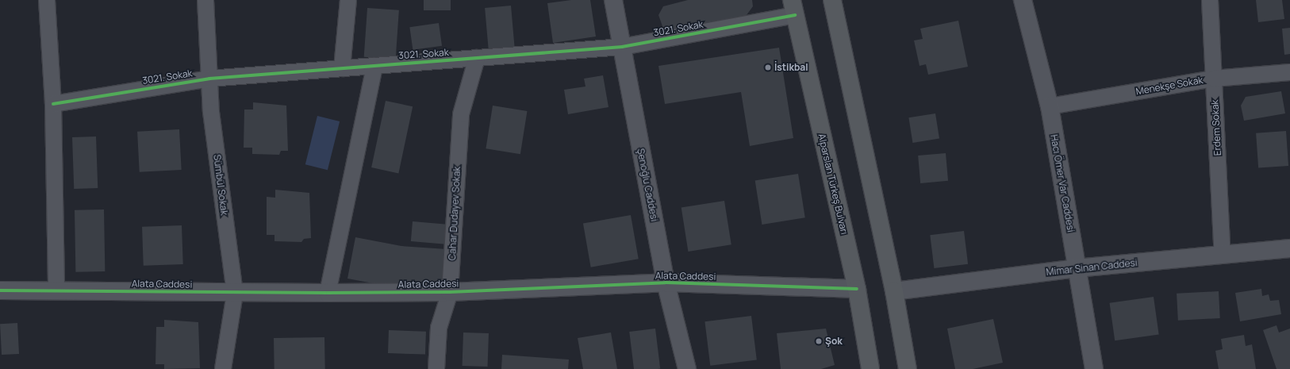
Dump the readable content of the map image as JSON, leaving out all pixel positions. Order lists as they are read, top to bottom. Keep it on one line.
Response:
{"streets":{"highway":["Alparslan Türkeş Bulvarı"],"street":["3021. Sokak","Menekşe Sokak","Erdem Sokak","Hacı Ömer Var Caddesi","Sümbül Sokak","Şenoğlu Caddesi","Cahar Dudayev Sokak","Mimar Sinan Caddesi","Alata Caddesi"]},"crossings":[["3021. Sokak","Alparslan Türkeş Bulvarı"],["3021. Sokak","Sümbül Sokak"],["3021. Sokak","Şenoğlu Caddesi"],["3021. Sokak","Cahar Dudayev Sokak"],["Menekşe Sokak","Erdem Sokak"],["Menekşe Sokak","Hacı Ömer Var Caddesi"],["Erdem Sokak","Mimar Sinan Caddesi"],["Hacı Ömer Var Caddesi","Mimar Sinan Caddesi"],["Alparslan Türkeş Bulvarı","Alata Caddesi"],["Sümbül Sokak","Alata Caddesi"],["Şenoğlu Caddesi","Alata Caddesi"],["Cahar Dudayev Sokak","Alata Caddesi"]],"places":["İstikbal","Şok"]}
